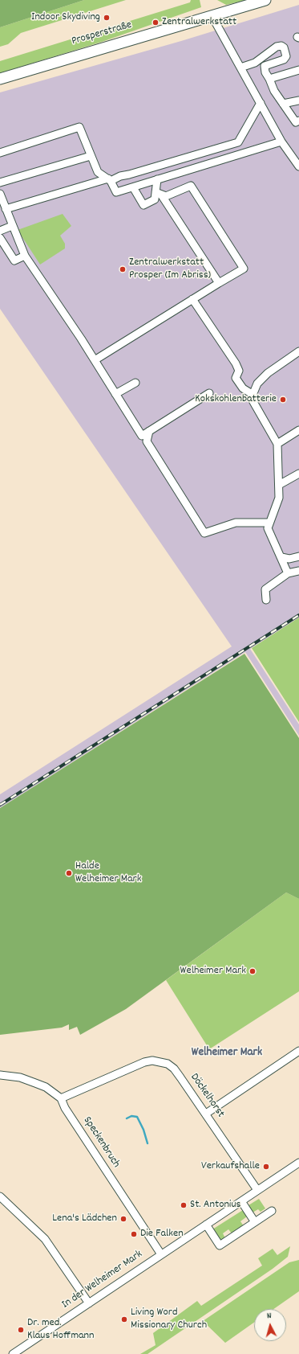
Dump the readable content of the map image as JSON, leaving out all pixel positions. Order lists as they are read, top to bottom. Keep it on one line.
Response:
{"streets":{"main road":["Prosperstraße"],"street":["Döckelhorst","Speckenbruch","In der Welheimer Mark"]},"crossings":[["Döckelhorst","Speckenbruch"],["Döckelhorst","In der Welheimer Mark"],["Speckenbruch","In der Welheimer Mark"]],"districts":["Welheimer Mark"],"places":["Indoor Skydiving","Zentralwerkstatt","Zentralwerkstatt Prosper (Im Abriss)","Kokskohlenbatterie","Halde Welheimer Mark","Welheimer Mark","Verkaufshalle","St. Antonius","Lena's Lädchen","Die Falken","Living Word Missionary Church","Dr. med. Klaus Hoffmann"],"north":"top"}
